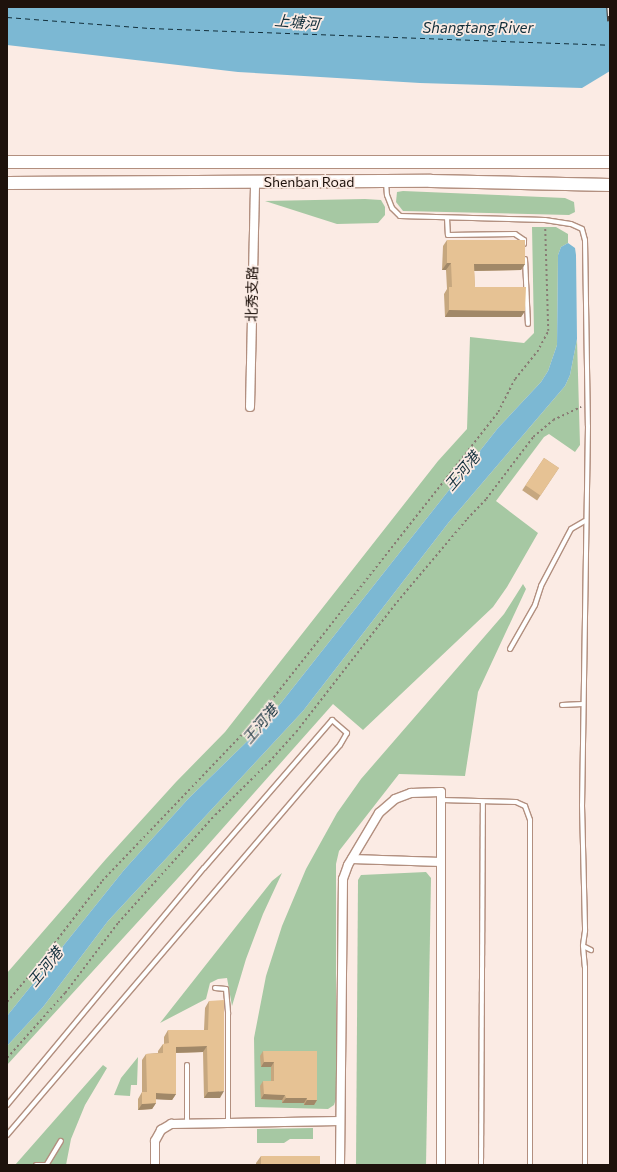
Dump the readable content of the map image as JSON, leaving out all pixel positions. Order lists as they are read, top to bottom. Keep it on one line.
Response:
{"streets":{"main road":["Shenban Road"],"street":["北秀支路"]},"crossings":[["Shenban Road","北秀支路"]],"water":["上塘河","Shangtang River","王河港"]}
